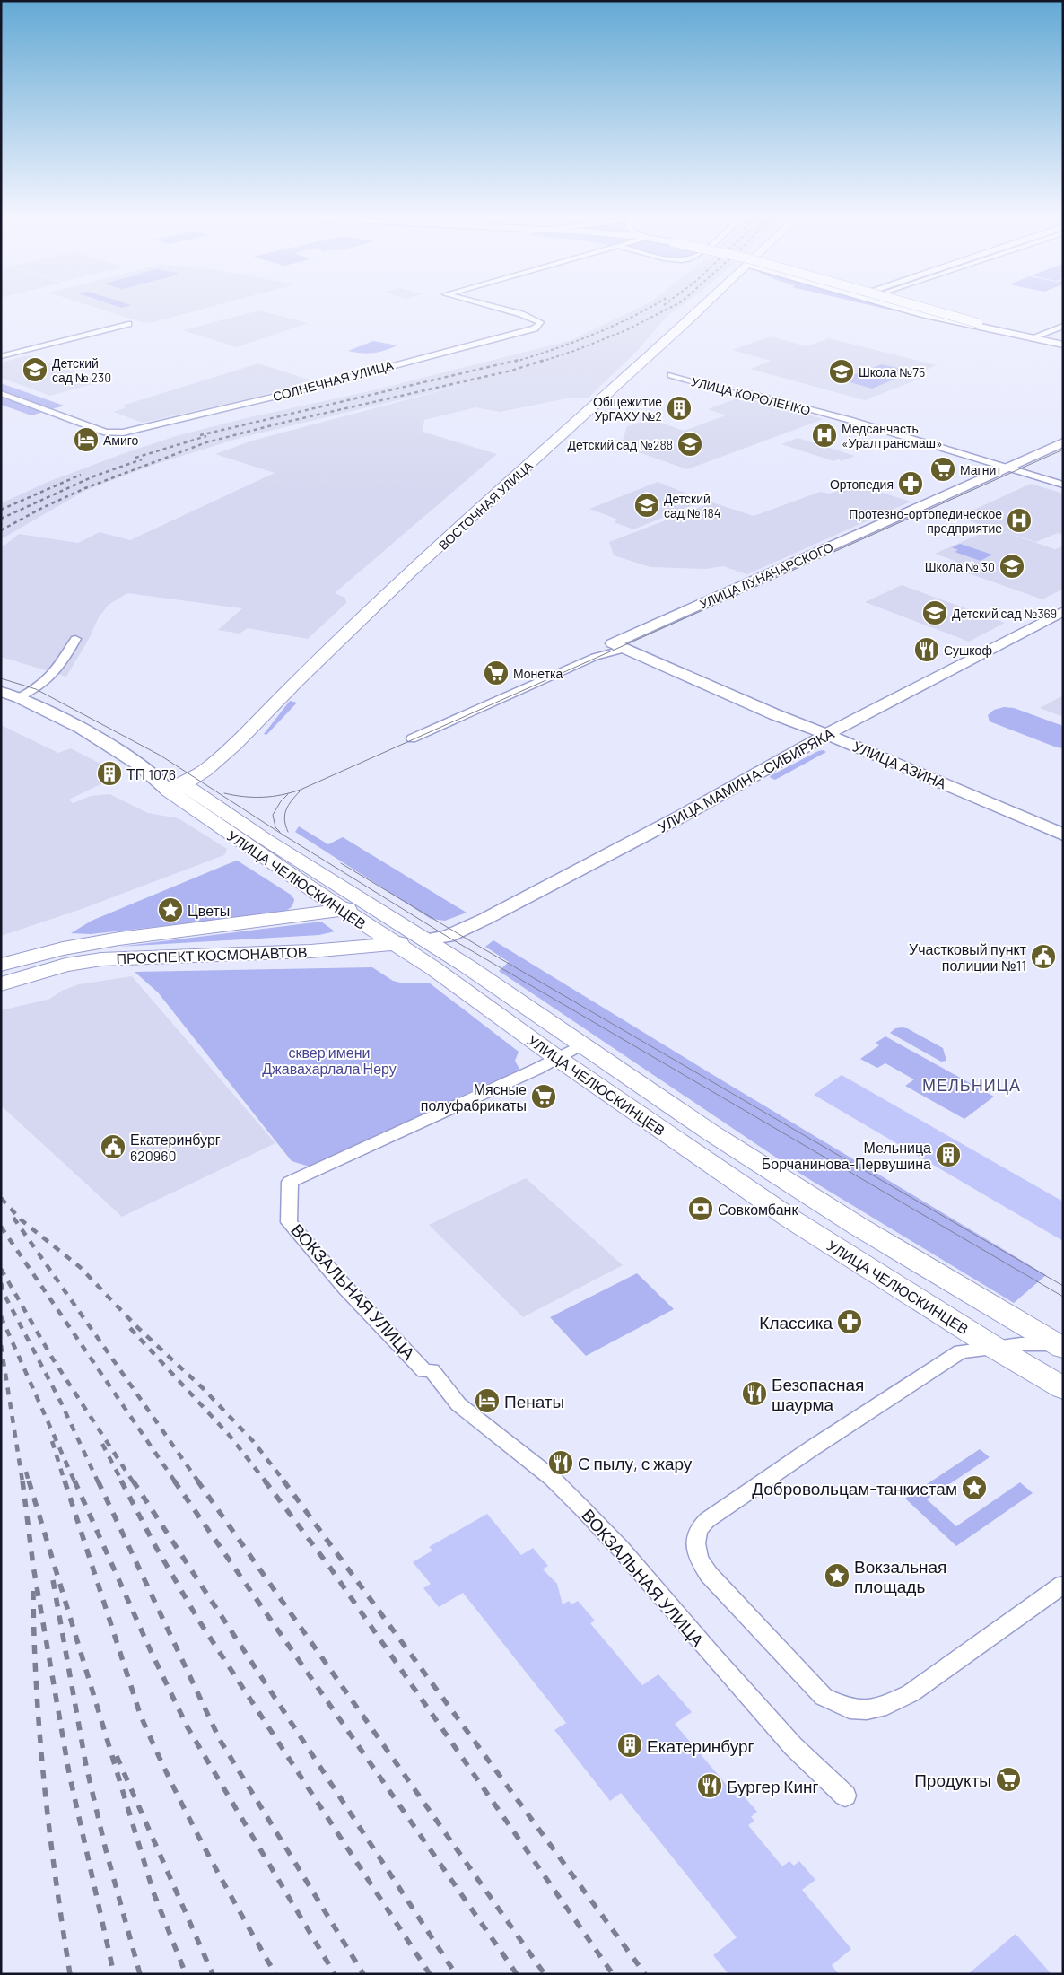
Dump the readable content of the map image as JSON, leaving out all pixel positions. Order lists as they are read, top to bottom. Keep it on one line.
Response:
{"streets":{"main road":["ВОСТОЧНАЯ УЛИЦА","УЛИЦА ЛУНАЧАРСКОГО","УЛИЦА АЗИНА","УЛИЦА МАМИНА-СИБИРЯКА","УЛИЦА ЧЕЛЮСКИНЦЕВ","ПРОСПЕКТ КОСМОНАВТОВ"],"street":["СОЛНЕЧНАЯ УЛИЦА","УЛИЦА КОРОЛЕНКО","ВОКЗАЛЬНАЯ УЛИЦА"]},"crossings":[["УЛИЦА КОРОЛЕНКО","УЛИЦА ЛУНАЧАРСКОГО"],["ВОСТОЧНАЯ УЛИЦА","УЛИЦА ЧЕЛЮСКИНЦЕВ"],["УЛИЦА ЛУНАЧАРСКОГО","УЛИЦА АЗИНА"],["УЛИЦА АЗИНА","УЛИЦА МАМИНА-СИБИРЯКА"],["УЛИЦА МАМИНА-СИБИРЯКА","УЛИЦА ЧЕЛЮСКИНЦЕВ"],["УЛИЦА МАМИНА-СИБИРЯКА","ПРОСПЕКТ КОСМОНАВТОВ"],["УЛИЦА ЧЕЛЮСКИНЦЕВ","ПРОСПЕКТ КОСМОНАВТОВ"],["УЛИЦА ЧЕЛЮСКИНЦЕВ","ВОКЗАЛЬНАЯ УЛИЦА"]],"districts":["МЕЛЬНИЦА"],"parks":["сквер имени Джавахарлала Неру"],"places":{"school or university":["Детский сад № 230","Школа №75","Детский сад №288","Детский сад № 184","Школа № 30","Детский сад №369"],"building":["Общежитие УрГАХУ №2","ТП 1076","Мельница Борчанинова-Первушина","Екатеринбург"],"hospital":["Медсанчасть «Уралтрансмаш»","Протезно-ортопедическое предприятие"],"hotel":["Амиго","Пенаты"],"supermarket":["Магнит","Монетка","Мясные полуфабрикаты","Продукты"],"pharmacy":["Ортопедия","Классика"],"restaurant":["Сушкоф","Безопасная шаурма","С пылу, с жару","Бургер Кинг"],"place":["Цветы","Добровольцам-танкистам","Вокзальная площадь"],"public building":["Участковый пункт полиции №11","Екатеринбург 620960"],"bank":["Совкомбанк"]}}
